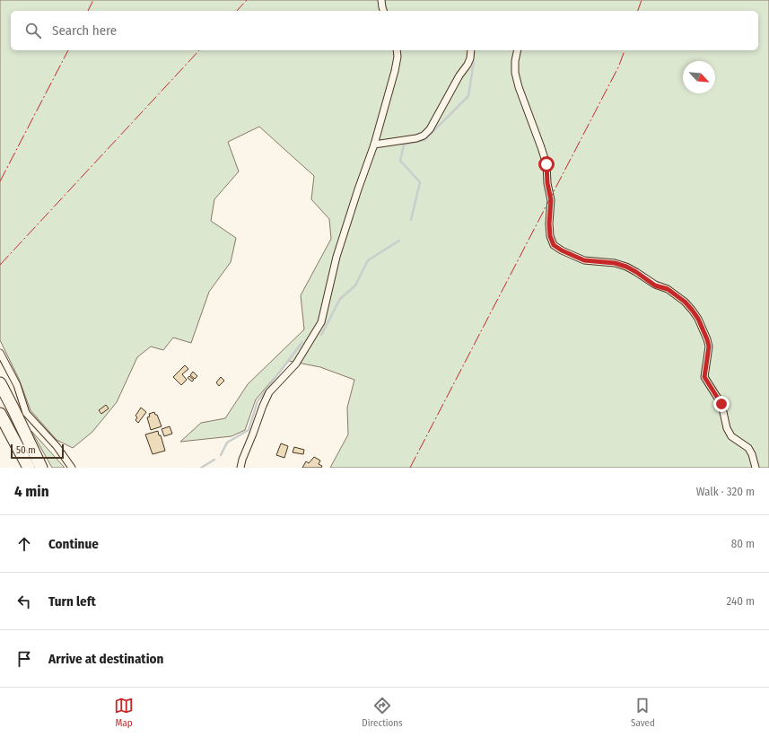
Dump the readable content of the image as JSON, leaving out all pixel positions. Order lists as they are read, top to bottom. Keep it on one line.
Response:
{"scale_bar":"50 m","north":"bottom right","page":{"search":"Search here","scale":"50 m","heading":["4 min","Walk · 320 m"],"list":[["Continue","80 m"],["Turn left","240 m"],"Arrive at destination"],"nav":["Map","Directions","Saved"]}}
